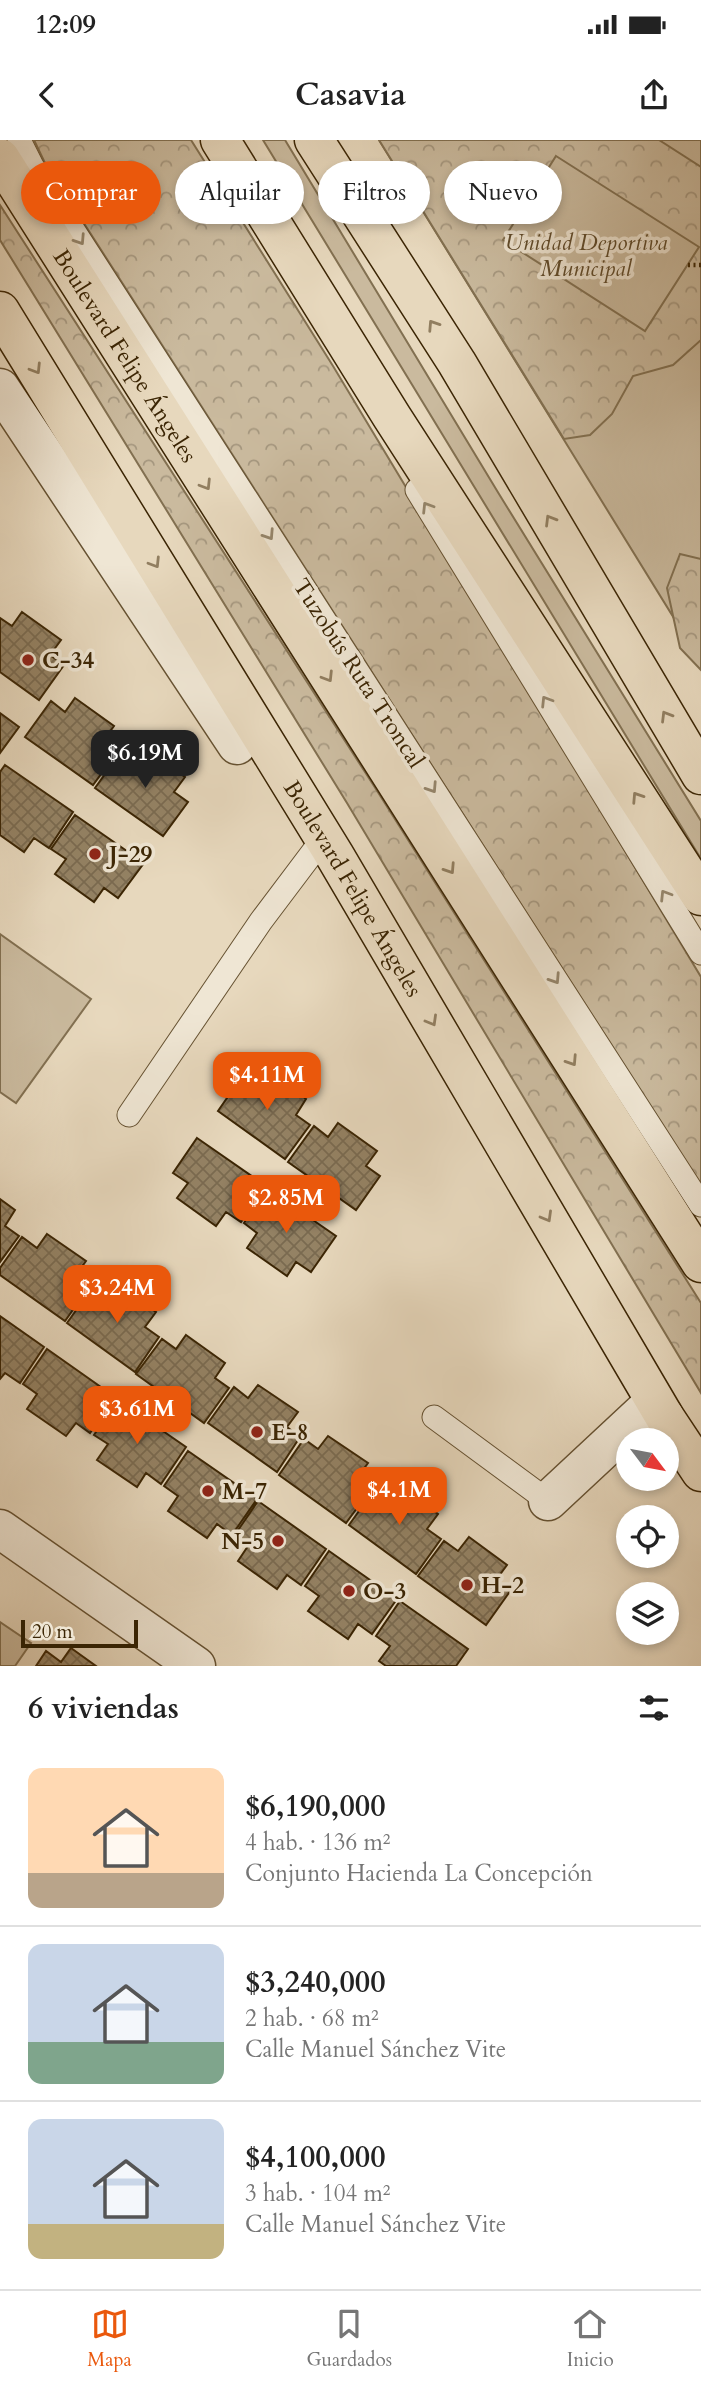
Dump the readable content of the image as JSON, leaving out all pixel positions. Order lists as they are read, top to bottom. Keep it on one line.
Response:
{"streets":{"main road":["Boulevard Felipe Ángeles"],"lane":["Tuzobús Ruta Troncal"]},"crossings":[["Boulevard Felipe Ángeles","Tuzobús Ruta Troncal"]],"parks":["Unidad Deportiva Municipal"],"places":["C-34","J-29","E-8","M-7","N-5","H-2","O-3"],"scale_bar":"20 m","north":"bottom right","page":{"status":"12:09","header":"Casavia","chip":["Comprar","Alquilar","Filtros","Nuevo"],"price":["$6.19M","$4.11M","$2.85M","$3.24M","$3.61M","$4.1M"],"scale":"20 m","heading":"6 viviendas","list":[{"name":"$6,190,000","note":"4 hab. · 136 m² · Conjunto Hacienda La Concepción"},{"name":"$3,240,000","note":"2 hab. · 68 m² · Calle Manuel Sánchez Vite"},{"name":"$4,100,000","note":"3 hab. · 104 m² · Calle Manuel Sánchez Vite"}],"tabs":["Mapa","Guardados","Inicio"]}}
